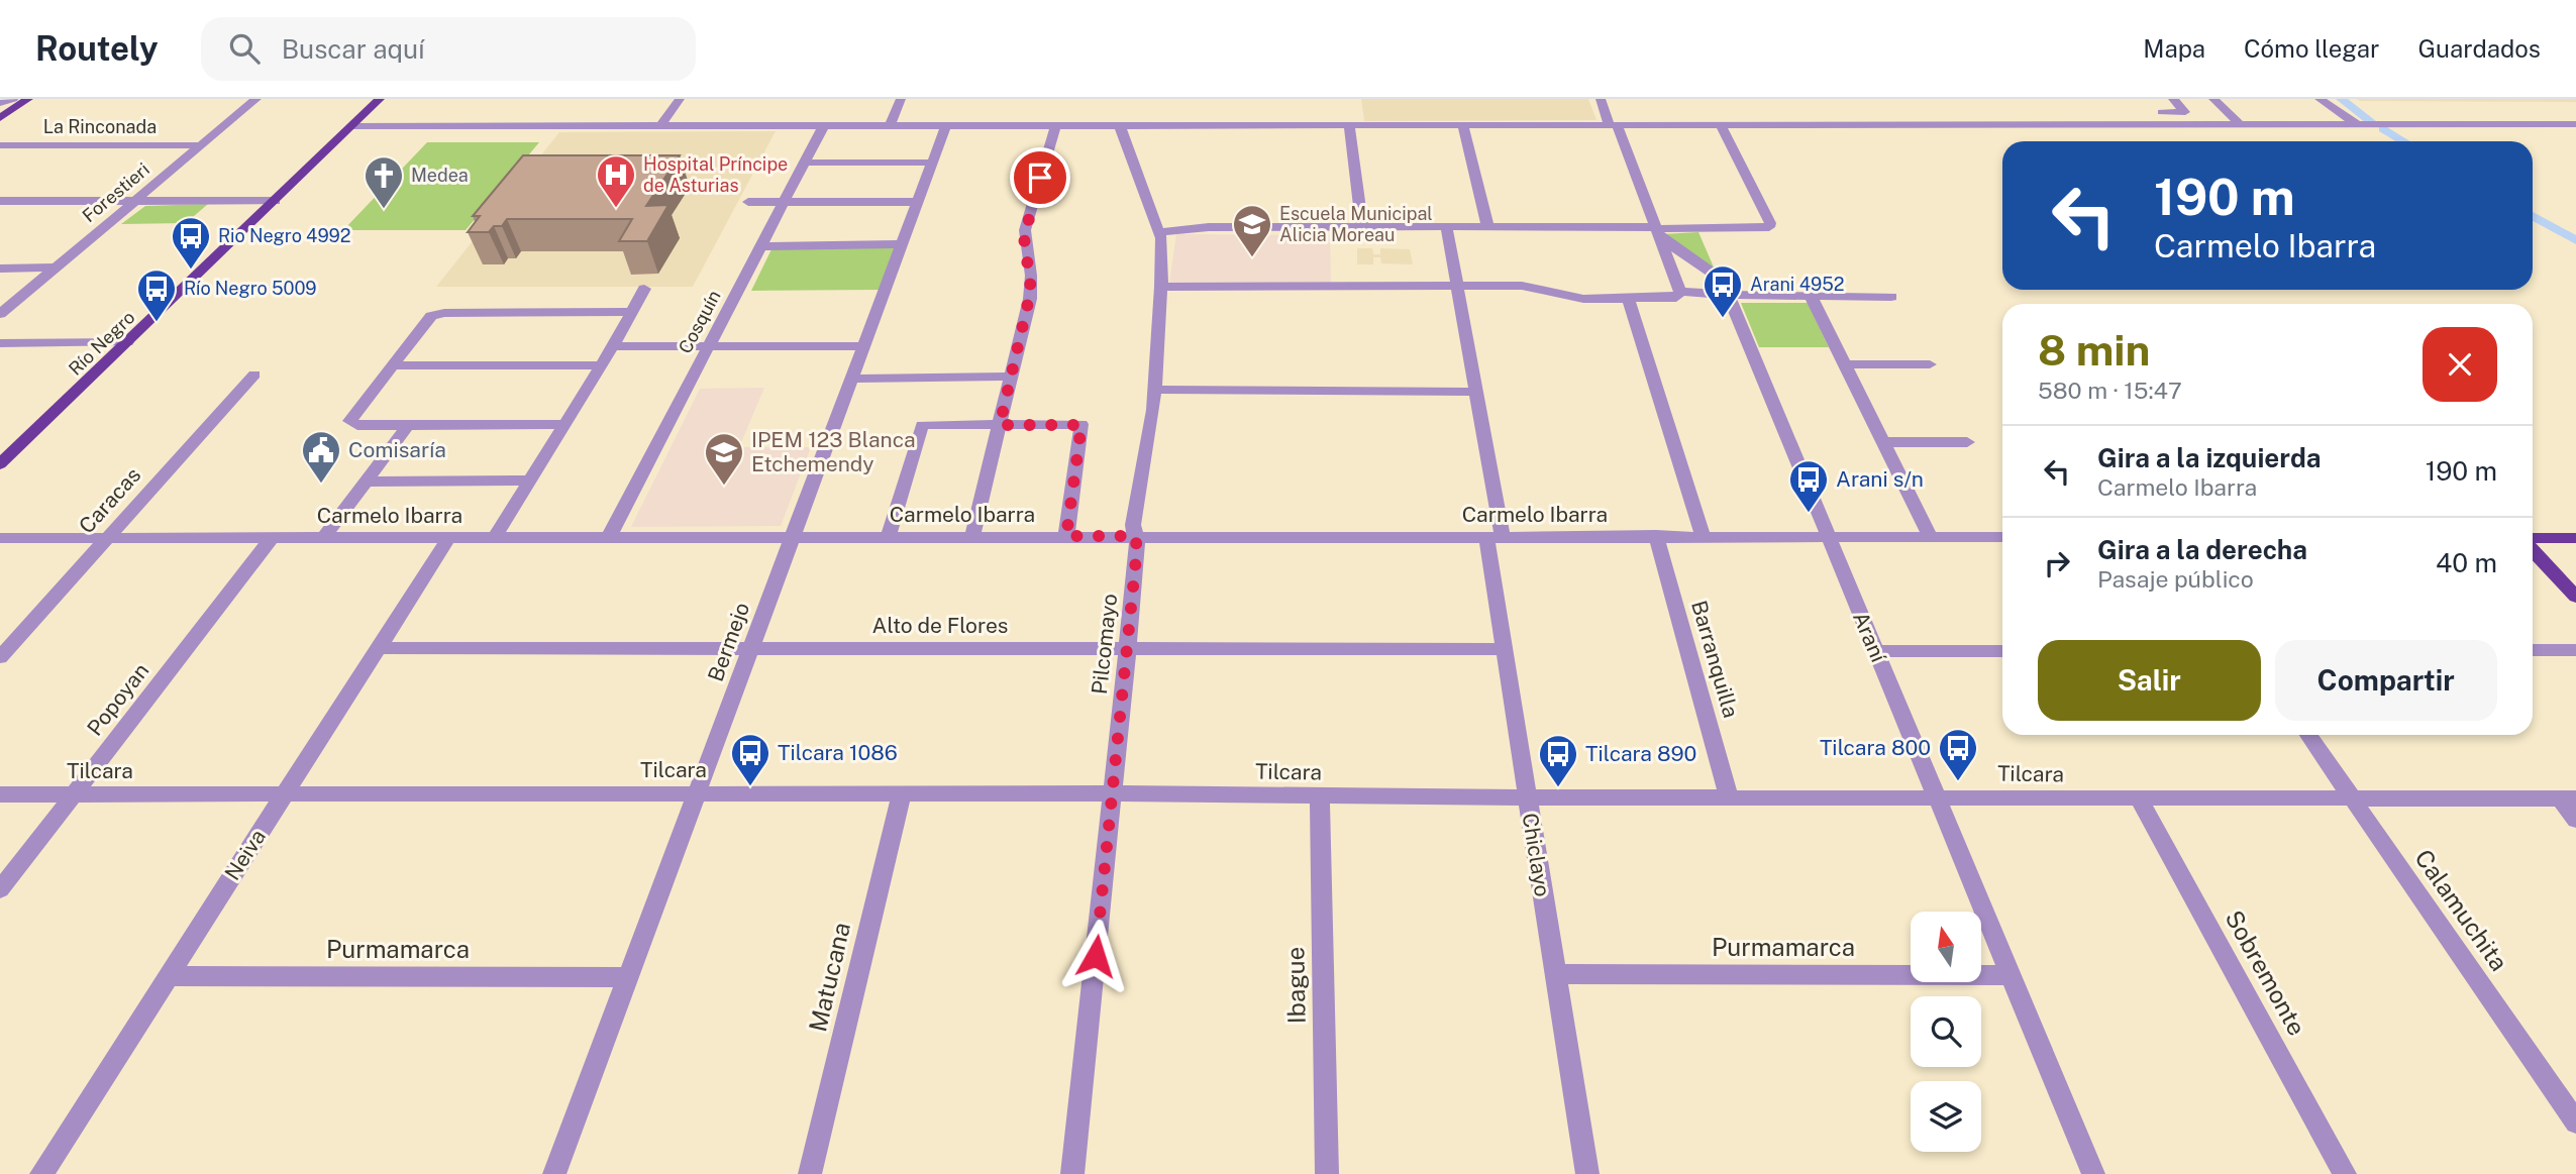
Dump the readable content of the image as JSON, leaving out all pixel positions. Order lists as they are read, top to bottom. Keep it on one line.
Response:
{"streets":{"main road":["Río Negro"],"street":["La Rinconada","Forestieri","Cosquín","Caracas","Carmelo Ibarra","Alto de Flores","Araní","Bermejo","Pilcomayo","Barranquilla","Popoyan","Tilcara","Neiva","Chiclayo","Calamuchita","Purmamarca","Sobremonte","Matucana","Ibague"]},"crossings":[["La Rinconada","Forestieri"],["Cosquín","Carmelo Ibarra"],["Caracas","Carmelo Ibarra"],["Carmelo Ibarra","Araní"],["Carmelo Ibarra","Bermejo"],["Carmelo Ibarra","Pilcomayo"],["Carmelo Ibarra","Barranquilla"],["Carmelo Ibarra","Popoyan"],["Carmelo Ibarra","Neiva"],["Carmelo Ibarra","Chiclayo"],["Alto de Flores","Bermejo"],["Alto de Flores","Pilcomayo"],["Alto de Flores","Neiva"],["Alto de Flores","Chiclayo"],["Araní","Tilcara"],["Araní","Purmamarca"],["Bermejo","Tilcara"],["Bermejo","Purmamarca"],["Pilcomayo","Tilcara"],["Barranquilla","Tilcara"],["Popoyan","Tilcara"],["Tilcara","Neiva"],["Tilcara","Chiclayo"],["Tilcara","Calamuchita"],["Tilcara","Sobremonte"],["Tilcara","Matucana"],["Tilcara","Ibague"],["Neiva","Purmamarca"],["Chiclayo","Purmamarca"]],"places":{"hospital":["Hospital Príncipe de Asturias"],"church":["Medea"],"school or university":["Escuela Municipal Alicia Moreau","IPEM 123 Blanca Etchemendy"],"bus stop":["Rio Negro 4992","Arani 4952","Río Negro 5009","Arani s/n","Tilcara 800","Tilcara 1086","Tilcara 890"],"public building":["Comisaría"]},"north":"top","page":{"header":"Routely","search":"Buscar aquí","nav":["Mapa","Cómo llegar","Guardados"],"turn":["190 m","Carmelo Ibarra"],"heading":["8 min","580 m · 15:47"],"list":[{"name":"Gira a la izquierda","note":"Carmelo Ibarra","value":"190 m"},{"name":"Gira a la derecha","note":"Pasaje público","value":"40 m"}],"buttons":["Salir","Compartir"]}}
